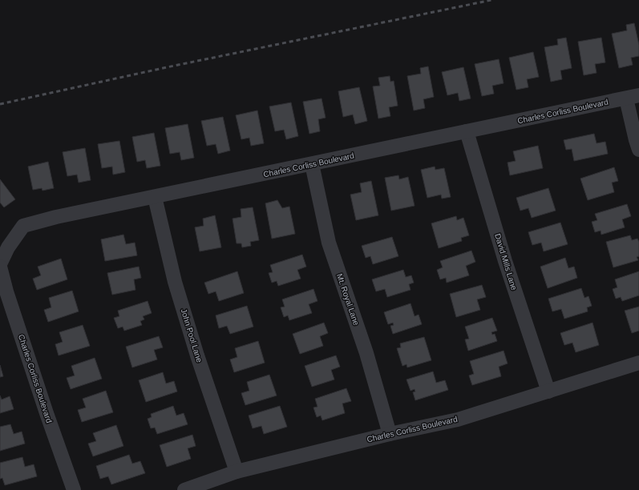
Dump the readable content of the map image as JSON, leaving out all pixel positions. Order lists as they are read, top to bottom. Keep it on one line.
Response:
{"streets":{"street":["Charles Corliss Boulevard","David Mills Lane","Mt. Royal Lane","John Pool Lane"]},"crossings":[["Charles Corliss Boulevard","David Mills Lane"],["Charles Corliss Boulevard","Mt. Royal Lane"],["Charles Corliss Boulevard","John Pool Lane"]]}
